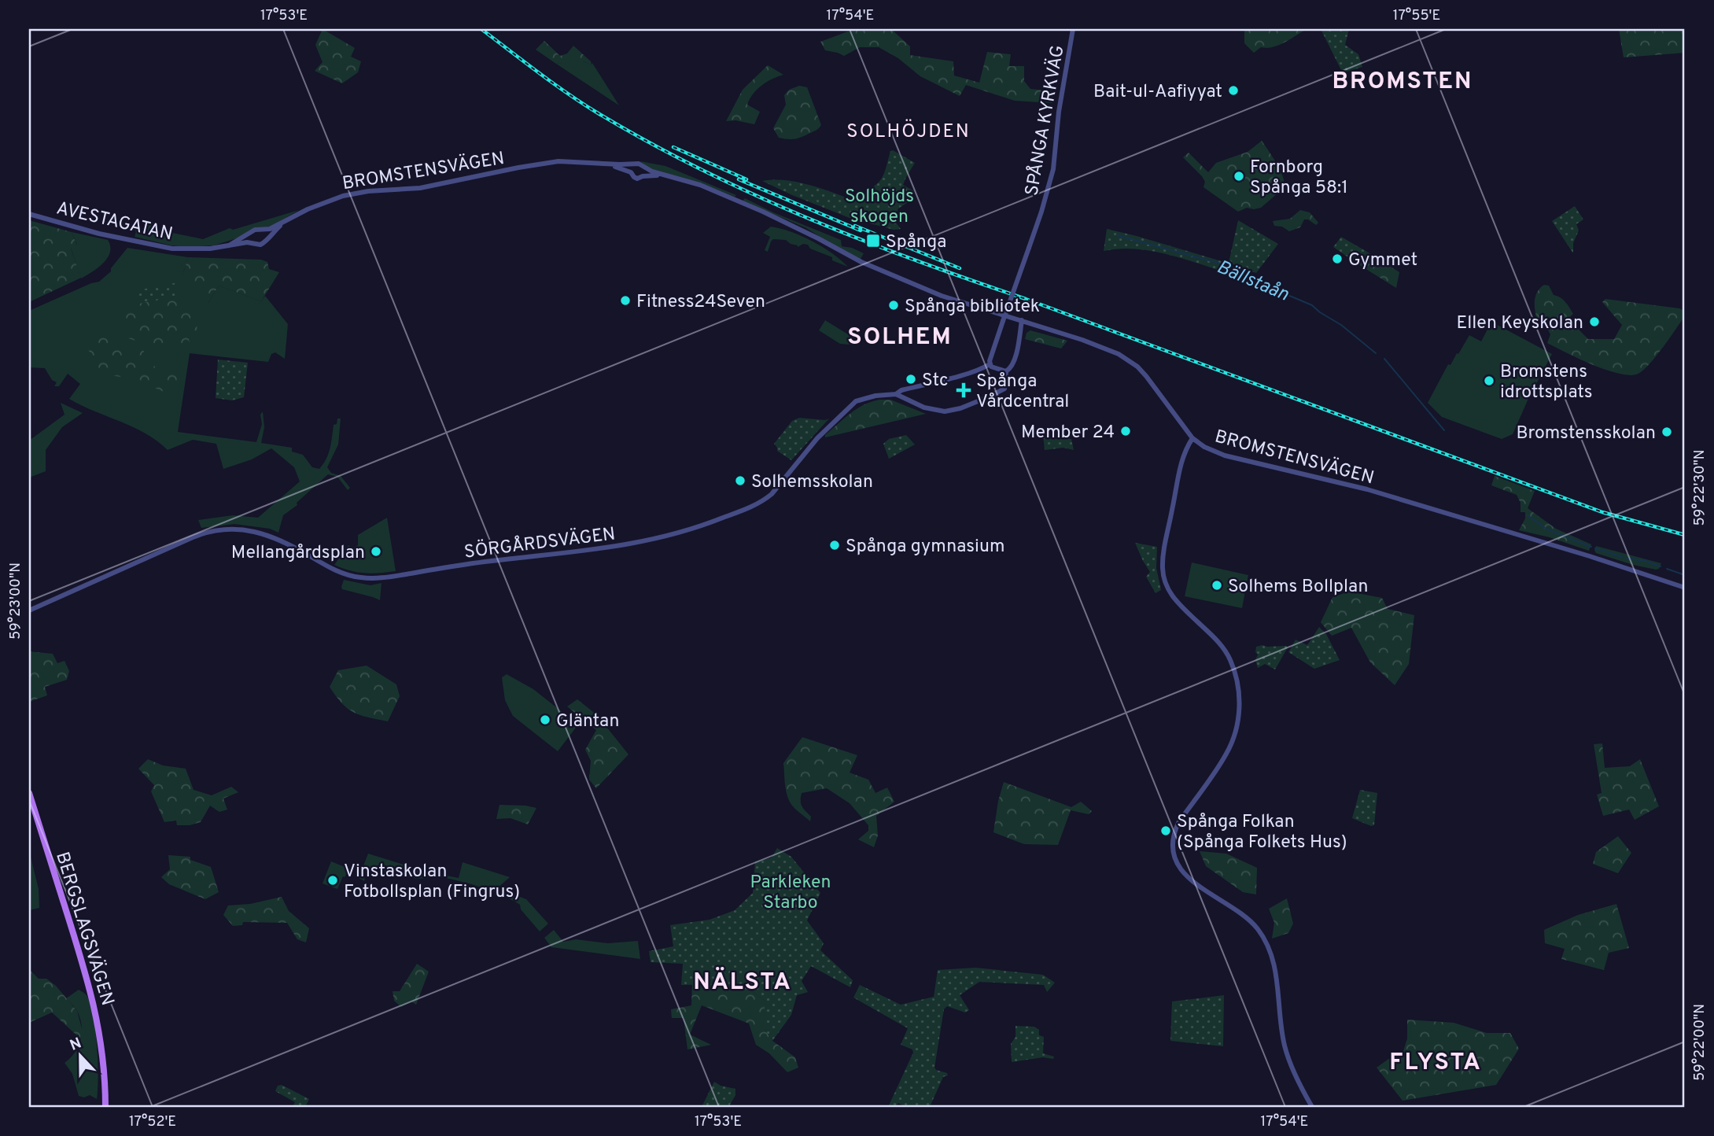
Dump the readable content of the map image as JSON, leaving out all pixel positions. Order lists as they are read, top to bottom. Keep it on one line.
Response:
{"streets":{"main road":["BERGSLAGSVÄGEN"],"street":["SPÅNGA KYRKVÄG","BROMSTENSVÄGEN","AVESTAGATAN","SÖRGÅRDSVÄGEN"]},"crossings":[["BROMSTENSVÄGEN","AVESTAGATAN"]],"districts":["BROMSTEN","SOLHÖJDEN","SOLHEM","NÄLSTA","FLYSTA"],"water":["Bällstaån"],"parks":["Solhöjds skogen","Parkleken Starbo"],"places":{"other":["Bait-ul-Aafiyyat","Fornborg Spånga 58:1","Gymmet","Fitness24Seven","Spånga bibliotek","Ellen Keyskolan","Stc","Bromstens idrottsplats","Member 24","Bromstensskolan","Solhemsskolan","Spånga gymnasium","Mellangårdsplan","Solhems Bollplan","Gläntan","Spånga Folkan (Spånga Folkets Hus)","Vinstaskolan Fotbollsplan (Fingrus)"],"transit":["Spånga"],"health":["Spånga Vårdcentral"]},"north":"top","coordinates":["17°53'E","17°54'E","17°55'E","59°22'30\"N","59°23'00\"N","59°22'00\"N","17°52'E"]}
